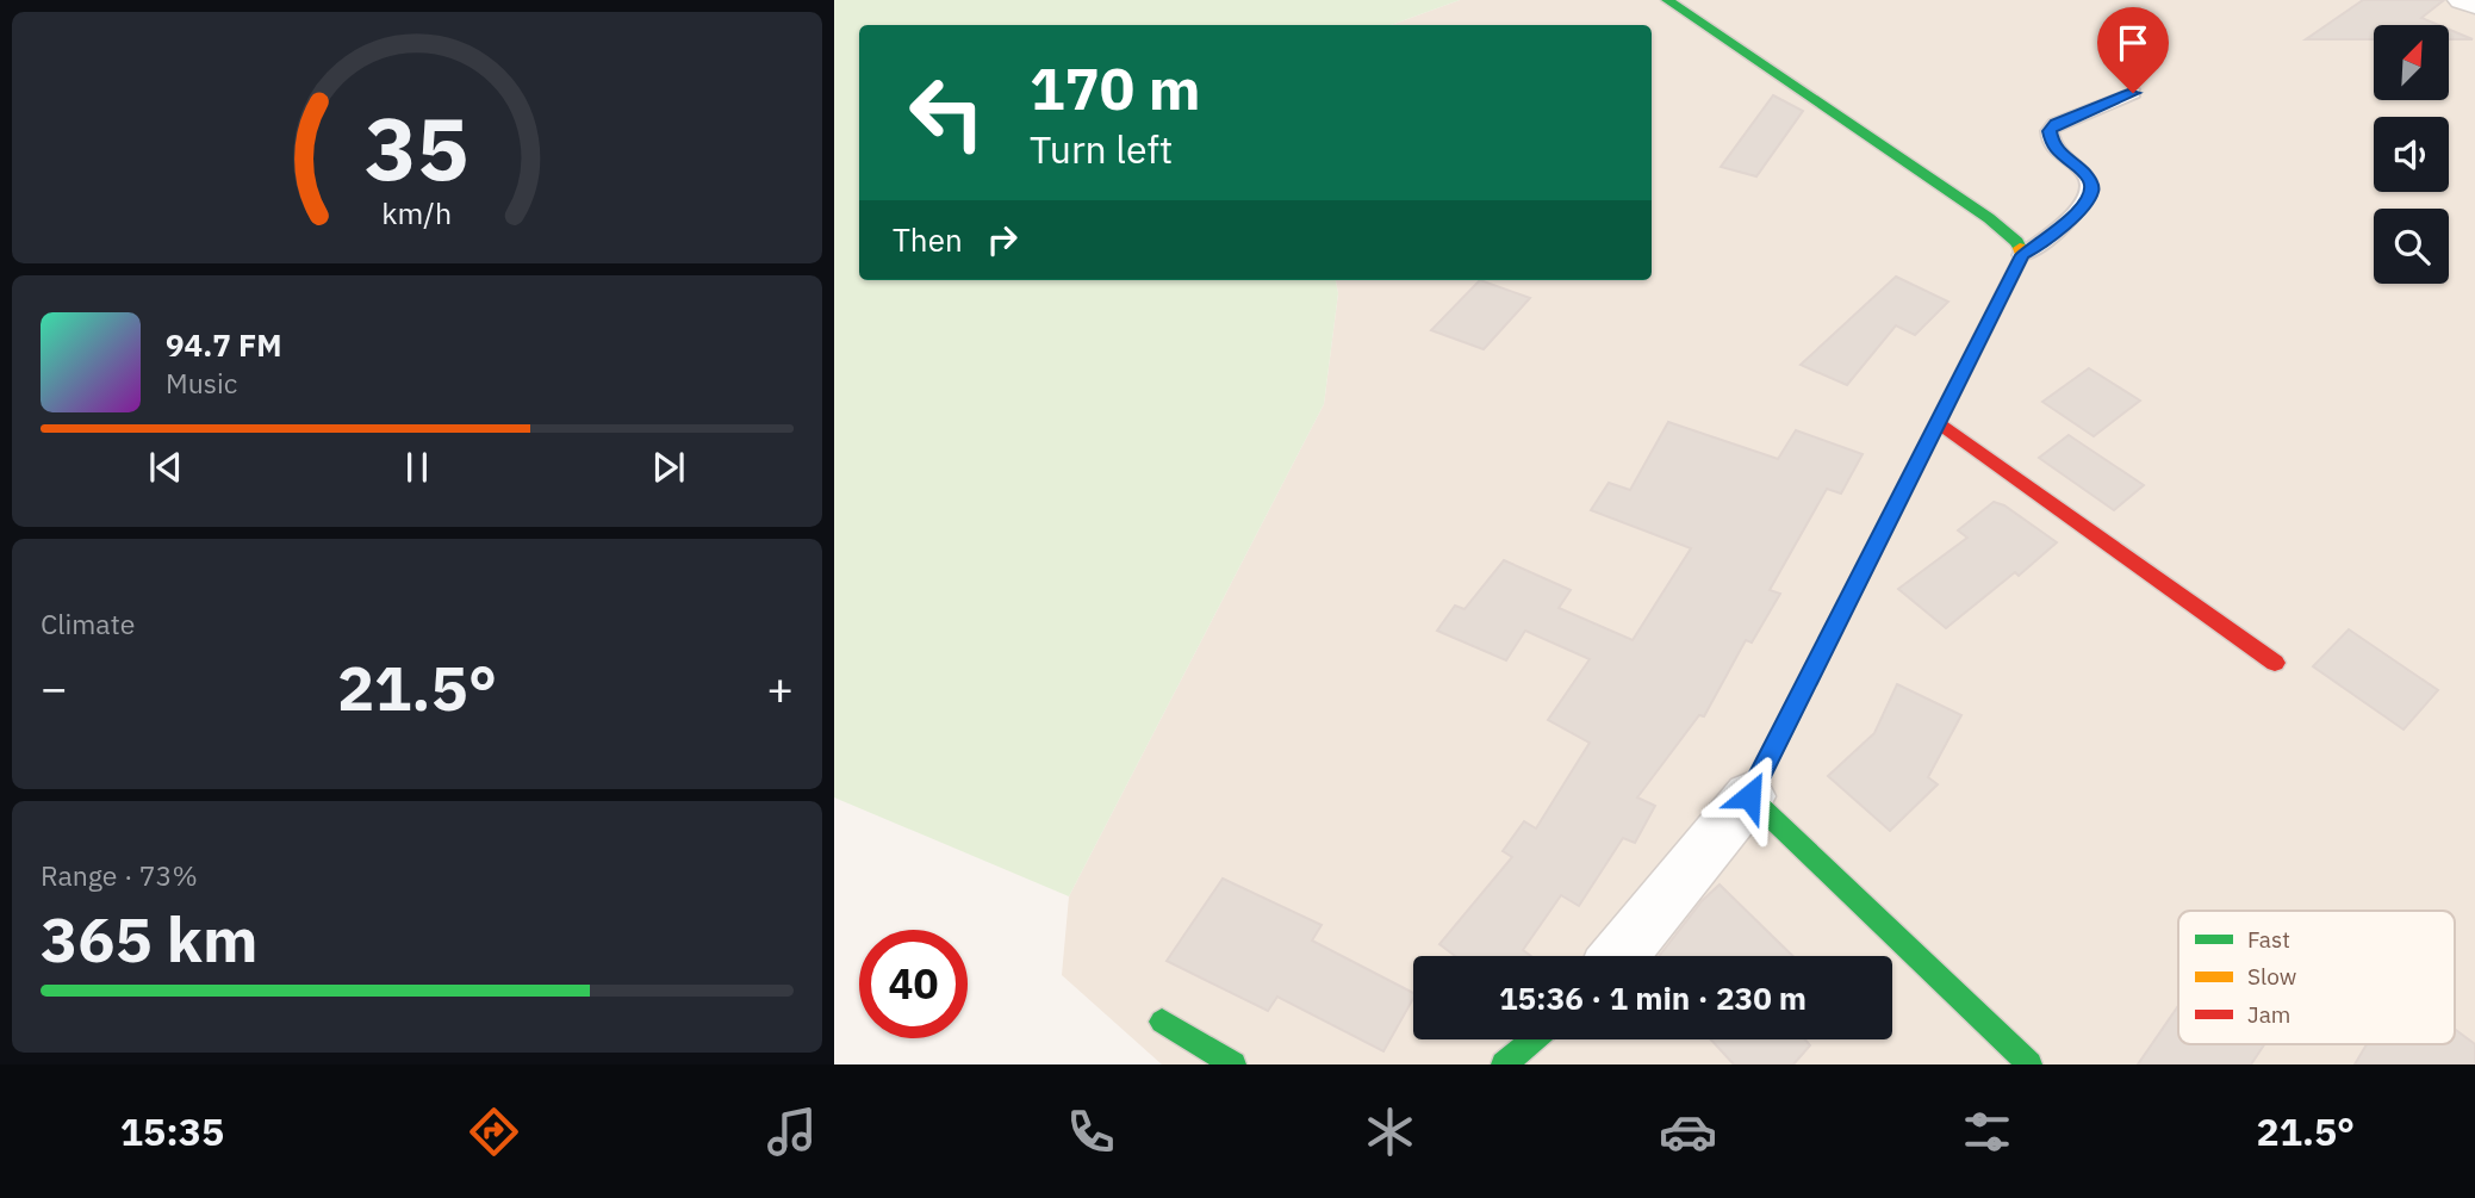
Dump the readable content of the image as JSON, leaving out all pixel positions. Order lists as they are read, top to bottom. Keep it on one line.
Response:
{"legend":["Fast","Slow","Jam"],"north":"top right","page":{"turn":["170 m","Turn left"],"then":"Then","song":["94.7 FM","Music"],"tile":["Climate",["Range · 73%","365 km"]],"heat":["−","21.5°","+"],"limit":"40","trip":"15:36 · 1 min · 230 m","tabs":["15:35","21.5°"],"gauge":["35","km/h"]}}
